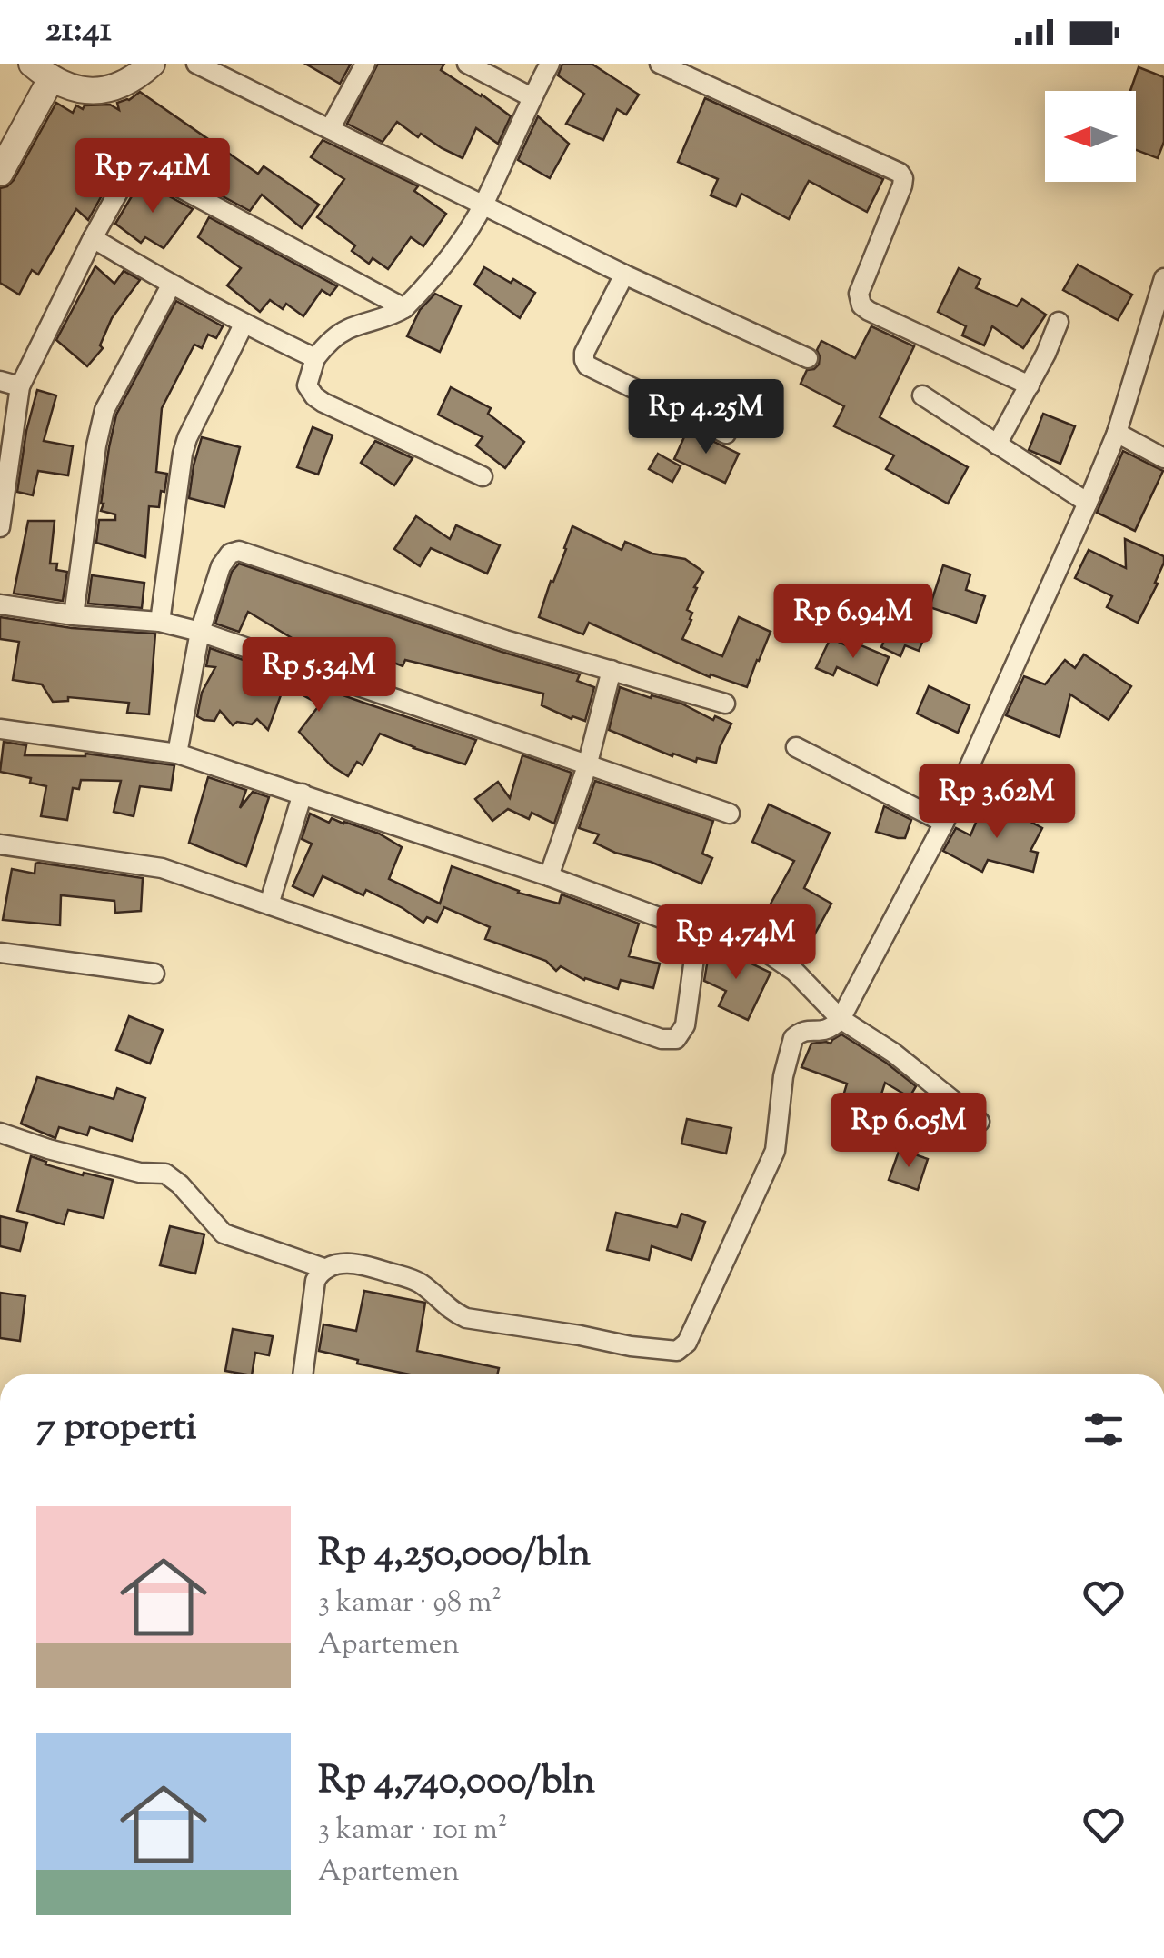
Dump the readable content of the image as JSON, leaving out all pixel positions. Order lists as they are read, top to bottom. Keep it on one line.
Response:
{"north":"left","page":{"status":"21:41","price":["Rp 7.41M","Rp 4.25M","Rp 6.94M","Rp 5.34M","Rp 3.62M","Rp 4.74M","Rp 6.05M"],"heading":"7 properti","list":[{"name":"Rp 4,250,000/bln","note":"3 kamar · 98 m² · Apartemen"},{"name":"Rp 4,740,000/bln","note":"3 kamar · 101 m² · Apartemen"}]}}
